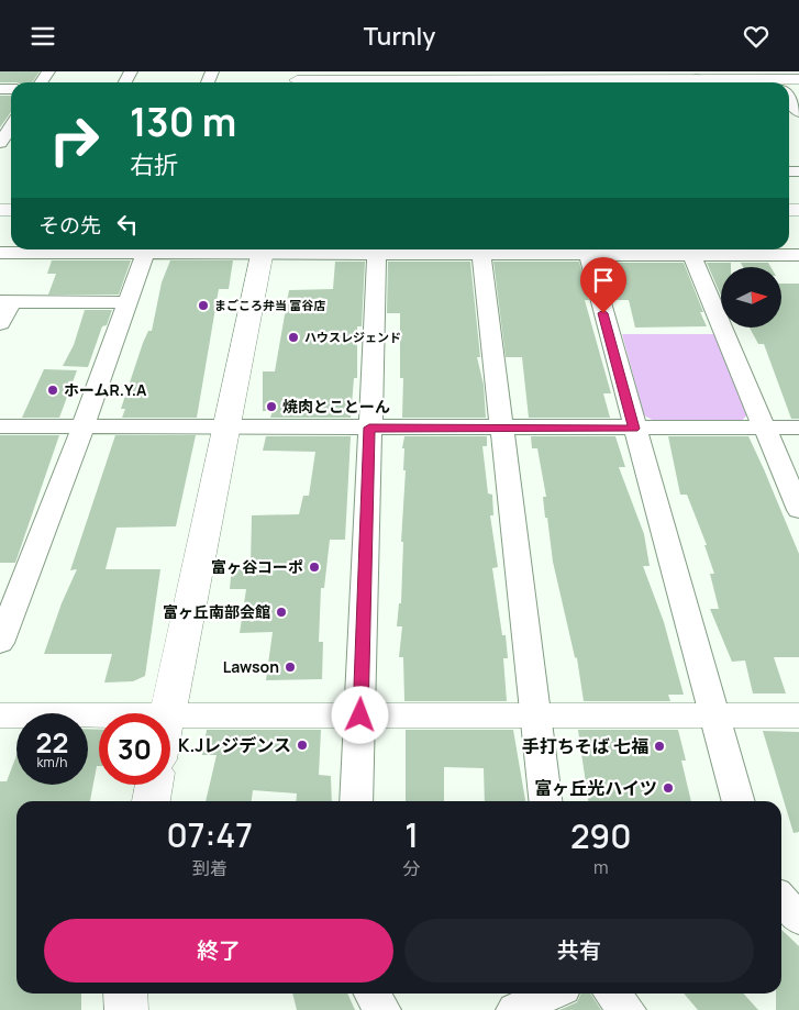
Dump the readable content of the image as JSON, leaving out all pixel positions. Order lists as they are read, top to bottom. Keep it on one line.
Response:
{"places":["まごころ弁当 富谷店","ハウスレジェンド","ホームR.Y.A","焼肉とことーん","富ヶ谷コーポ","富ヶ丘南部会館","Lawson","K.Jレジデンス","手打ちそば 七福","富ヶ丘光ハイツ"],"north":"right","page":{"header":"Turnly","turn":["130 m","右折"],"then":"その先","speed":"22 km/h","limit":"30","eta":["07:47","到着","1","分","290","m"],"buttons":["終了","共有"]}}
